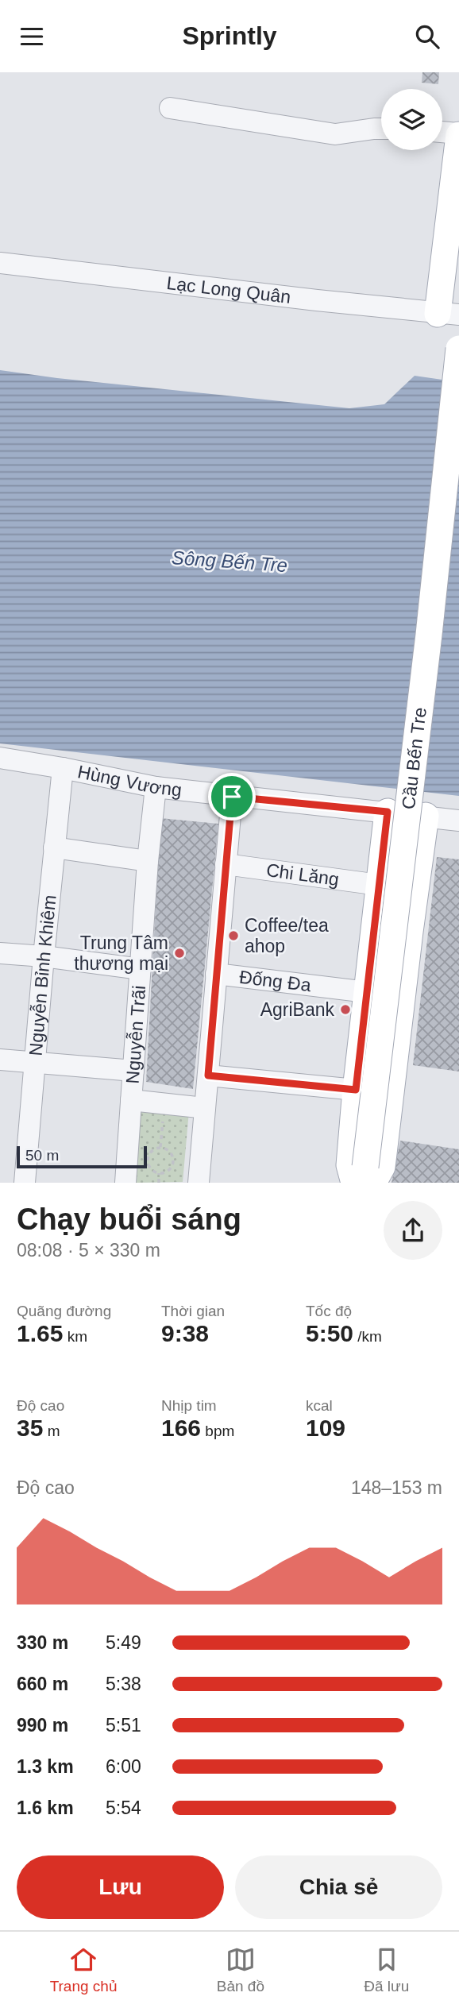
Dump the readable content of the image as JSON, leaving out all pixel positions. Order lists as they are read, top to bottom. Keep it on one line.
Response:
{"streets":{"main road":["Cầu Bến Tre"],"street":["Lạc Long Quân","Hùng Vương","Chi Lăng","Nguyễn Bỉnh Khiêm","Đống Đa","Nguyễn Trãi"]},"crossings":[["Hùng Vương","Nguyễn Bỉnh Khiêm"],["Hùng Vương","Nguyễn Trãi"]],"water":["Sông Bến Tre"],"places":["Coffee/tea ahop","Trung Tâm thương mại","AgriBank"],"scale_bar":"50 m","page":{"header":"Sprintly","scale":"50 m","heading":["Chạy buổi sáng","08:08 · 5 × 330 m"],"stats":[["Quãng đường","1.65 km"],["Thời gian","9:38"],["Tốc độ","5:50 /km"],["Độ cao","35 m"],["Nhịp tim","166 bpm"],["kcal","109"]],"chart":["Độ cao","148–153 m"],"list":[{"name":"330 m","note":"5:49"},{"name":"660 m","note":"5:38"},{"name":"990 m","note":"5:51"},{"name":"1.3 km","note":"6:00"},{"name":"1.6 km","note":"5:54"}],"buttons":["Lưu","Chia sẻ"],"tabs":["Trang chủ","Bản đồ","Đã lưu"]}}
